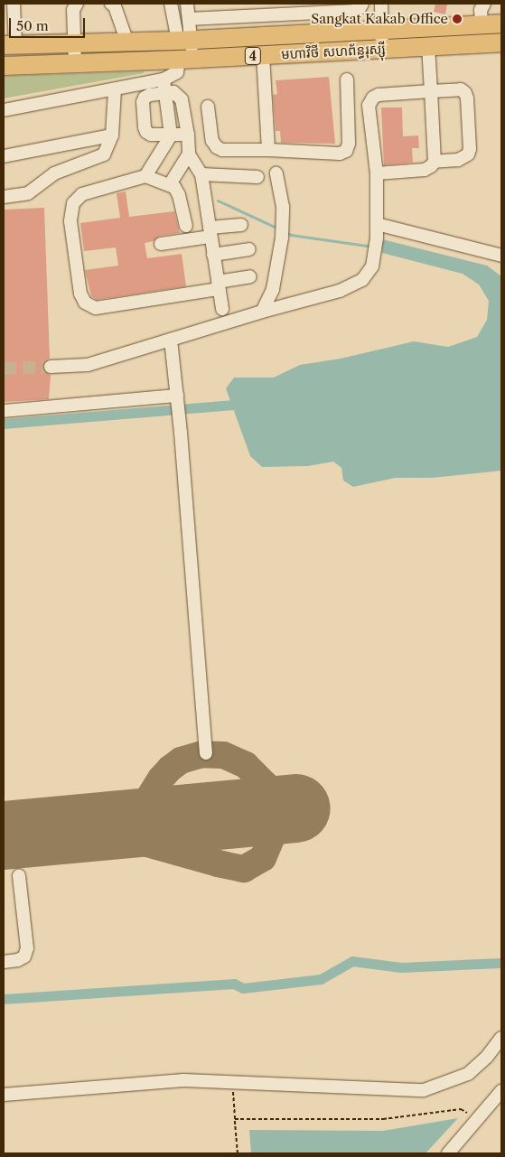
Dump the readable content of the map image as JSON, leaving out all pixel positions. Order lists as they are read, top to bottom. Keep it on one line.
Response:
{"streets":{"highway":["មហាវិថី សហព័ន្ធរុស្ស៊ី","4"]},"places":["Sangkat Kakab Office"],"scale_bar":"50 m"}
